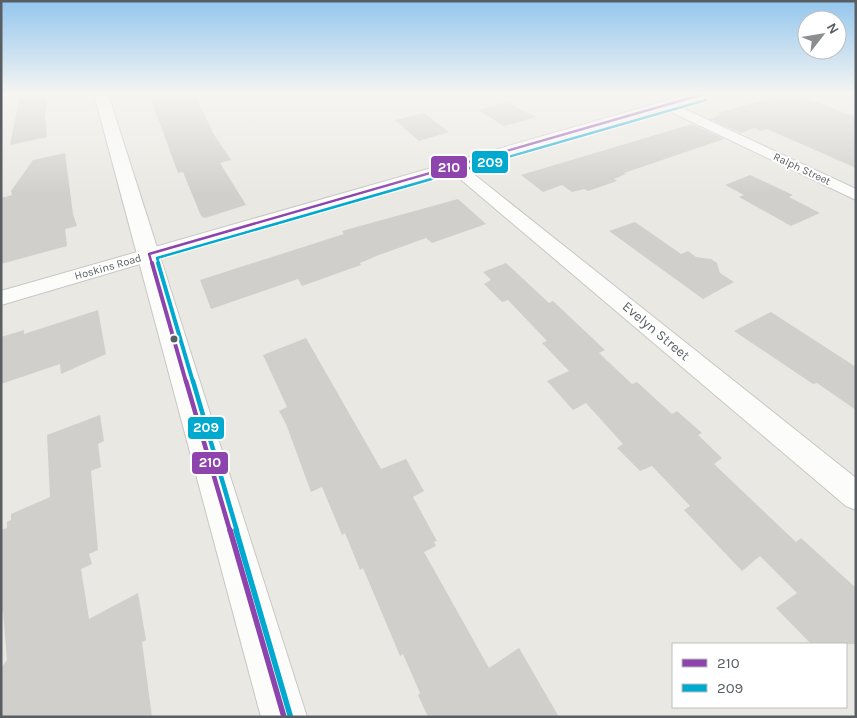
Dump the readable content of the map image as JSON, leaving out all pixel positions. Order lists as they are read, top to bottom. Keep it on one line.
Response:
{"streets":{"street":["Ralph Street","Hoskins Road","Evelyn Street"]},"crossings":[["Hoskins Road","Evelyn Street"]],"lines":["transit line 210","transit line 209"],"legend":["210","209"],"north":"top right"}
